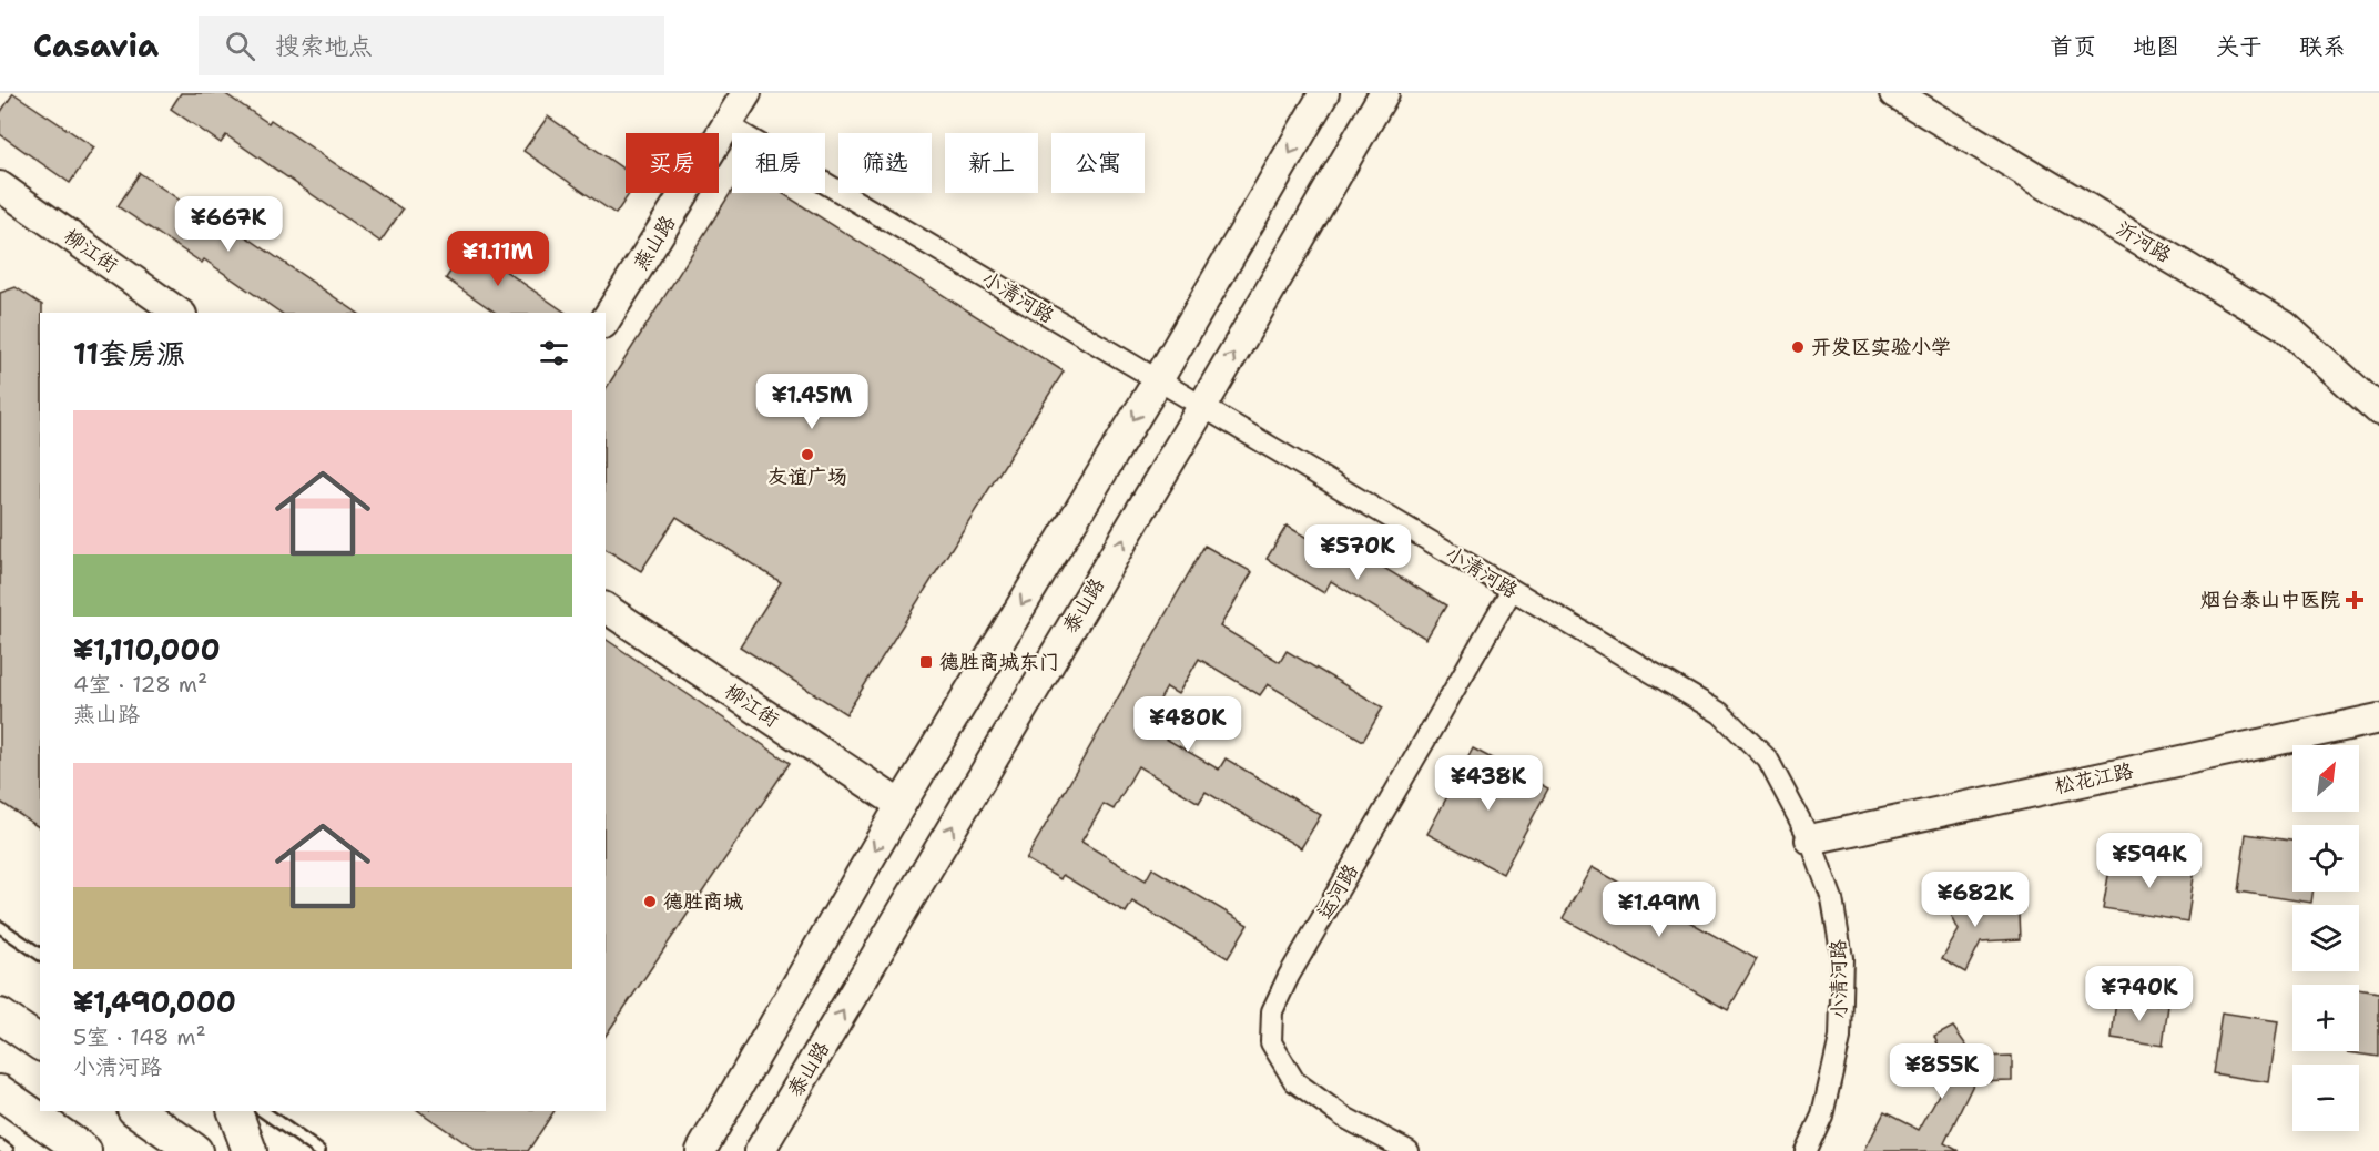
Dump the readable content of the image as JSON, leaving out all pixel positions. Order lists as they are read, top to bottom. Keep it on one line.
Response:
{"streets":{"main road":["沂河路","燕山路","柳江街","泰山路","松花江路"],"street":["小清河路","运河路"]},"crossings":[["燕山路","小清河路"],["小清河路","泰山路"],["小清河路","松花江路"],["小清河路","运河路"]],"places":{"other":["开发区实验小学","友谊广场","德胜商城"],"health":["烟台泰山中医院"],"transit":["德胜商城东门"]},"north":"top right","page":{"header":"Casavia","search":"搜索地点","nav":["首页","地图","关于","联系"],"chip":["买房","租房","筛选","新上","公寓"],"price":["¥667K","¥1.11M","¥1.45M","¥570K","¥480K","¥438K","¥594K","¥682K","¥1.49M","¥740K","¥855K"],"heading":"11套房源","list":[{"name":"¥1,110,000","note":"4室 · 128 m² · 燕山路"},{"name":"¥1,490,000","note":"5室 · 148 m² · 小清河路"}],"map_buttons":["+","−"]}}
